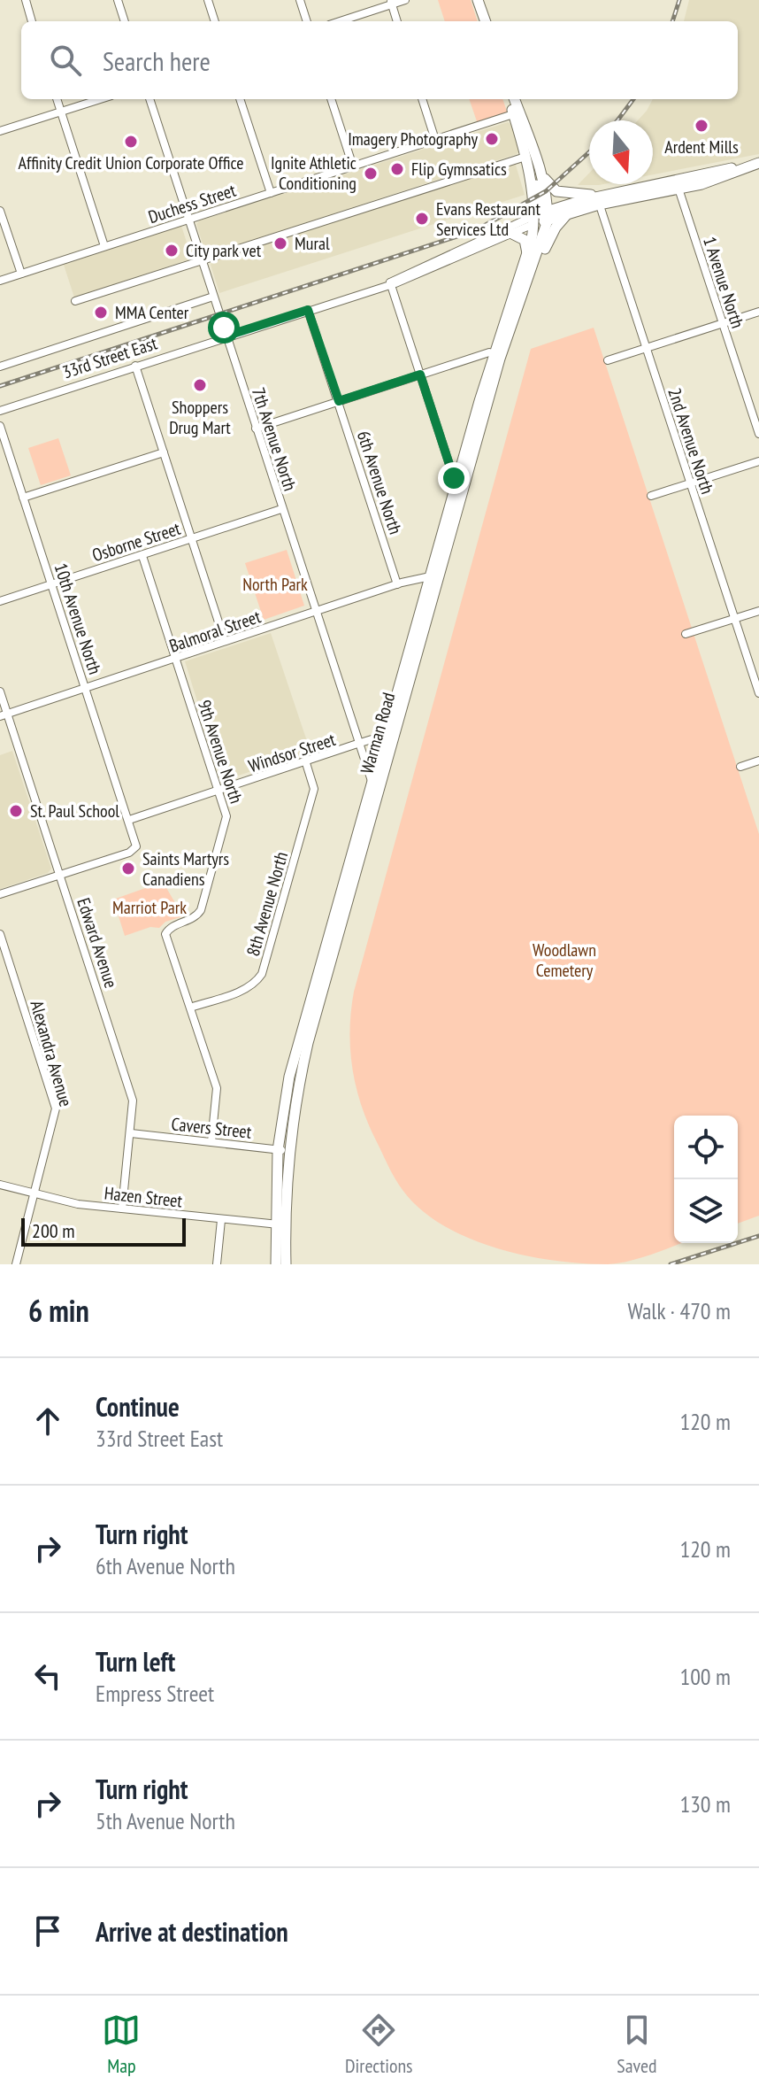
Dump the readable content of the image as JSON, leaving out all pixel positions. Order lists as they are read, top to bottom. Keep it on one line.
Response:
{"streets":{"main road":["33rd Street East","Warman Road"],"street":["Duchess Street","1 Avenue North","7th Avenue North","2nd Avenue North","6th Avenue North","Osborne Street","10th Avenue North","Balmoral Street","9th Avenue North","Windsor Street","8th Avenue North","Edward Avenue","Alexandra Avenue","Cavers Street","Hazen Street"]},"crossings":[["Duchess Street","7th Avenue North"],["1 Avenue North","33rd Street East"],["33rd Street East","7th Avenue North"],["33rd Street East","2nd Avenue North"],["33rd Street East","6th Avenue North"],["33rd Street East","Warman Road"],["7th Avenue North","Osborne Street"],["7th Avenue North","Balmoral Street"],["7th Avenue North","Warman Road"],["7th Avenue North","Windsor Street"],["6th Avenue North","Balmoral Street"],["Osborne Street","10th Avenue North"],["Osborne Street","9th Avenue North"],["10th Avenue North","Balmoral Street"],["10th Avenue North","Windsor Street"],["Balmoral Street","Warman Road"],["Balmoral Street","9th Avenue North"],["Balmoral Street","Edward Avenue"],["Warman Road","Windsor Street"],["Warman Road","Cavers Street"],["Warman Road","Hazen Street"],["9th Avenue North","Windsor Street"],["9th Avenue North","8th Avenue North"],["9th Avenue North","Cavers Street"],["Windsor Street","8th Avenue North"],["Edward Avenue","Cavers Street"],["Edward Avenue","Hazen Street"],["Alexandra Avenue","Hazen Street"]],"parks":["North Park","Marriot Park","Woodlawn Cemetery"],"places":["Ardent Mills","Imagery Photography","Affinity Credit Union Corporate Office","Flip Gymnsatics","Ignite Athletic Conditioning","Evans Restaurant Services Ltd","Mural","City park vet","MMA Center","Shoppers Drug Mart","St. Paul School","Saints Martyrs Canadiens"],"scale_bar":"200 m","north":"bottom","page":{"search":"Search here","scale":"200 m","heading":["6 min","Walk · 470 m"],"list":[["Continue","33rd Street East","120 m"],["Turn right","6th Avenue North","120 m"],["Turn left","Empress Street","100 m"],["Turn right","5th Avenue North","130 m"],"Arrive at destination"],"nav":["Map","Directions","Saved"]}}
